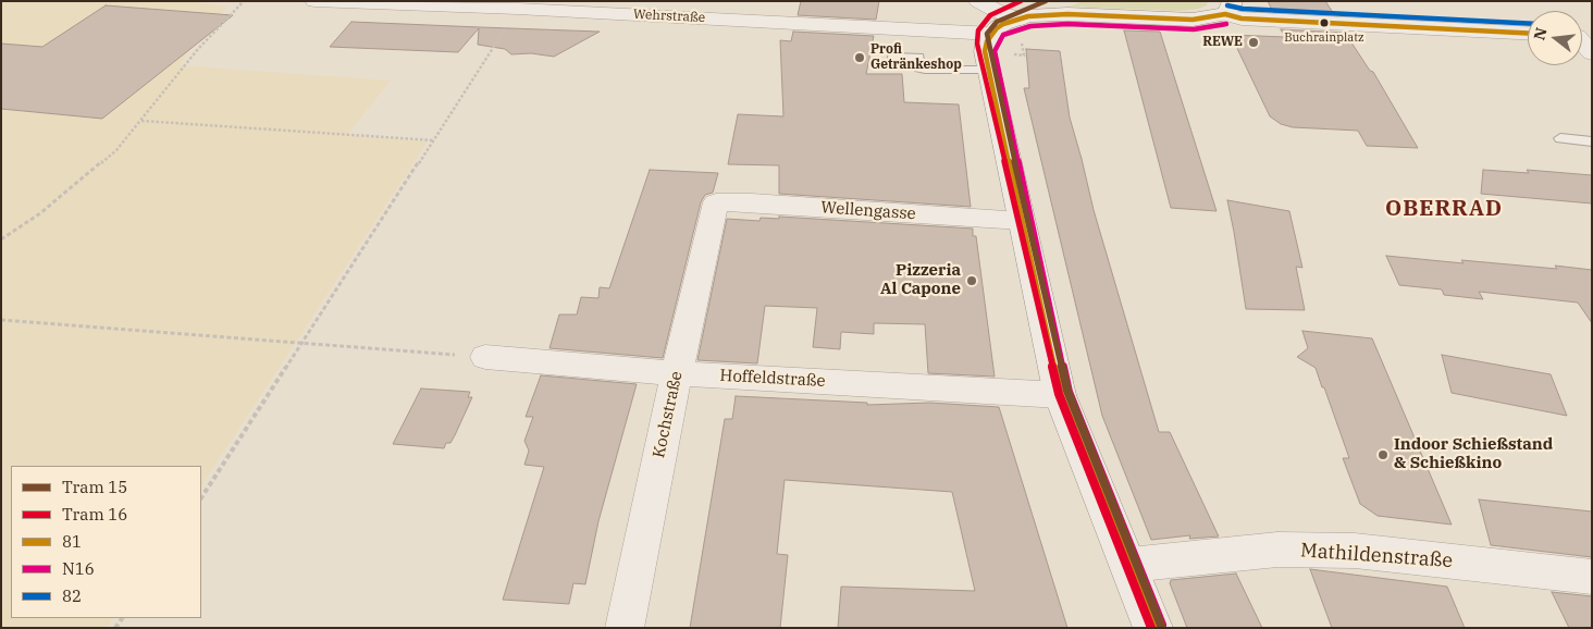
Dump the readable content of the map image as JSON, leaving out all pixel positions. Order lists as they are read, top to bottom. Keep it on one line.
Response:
{"streets":{"street":["Wehrstraße","Wellengasse","Hoffeldstraße","Kochstraße","Mathildenstraße"]},"crossings":[["Wellengasse","Kochstraße"],["Hoffeldstraße","Kochstraße"]],"districts":["OBERRAD"],"places":["Buchrainplatz","REWE","Profi Getränkeshop","Pizzeria Al Capone","Indoor Schießstand & Schießkino"],"lines":["tram line 15","tram line 16","transit line 82","transit line 81","transit line N16"],"legend":["Tram 15","Tram 16","81","N16","82"],"north":"left"}
